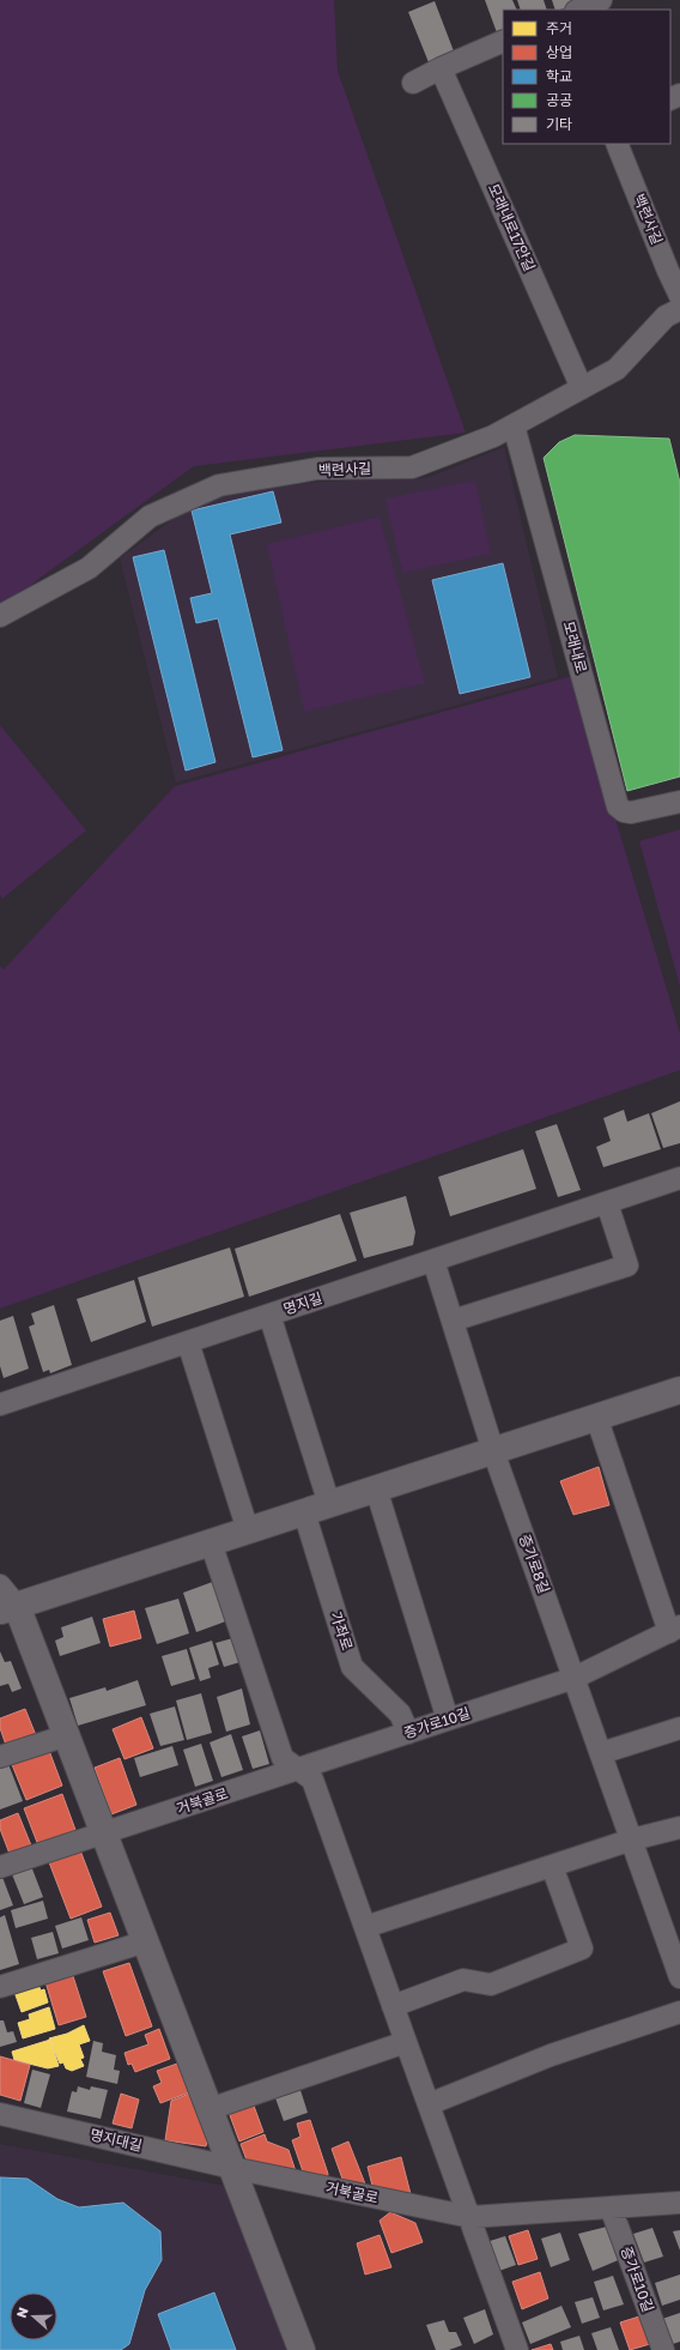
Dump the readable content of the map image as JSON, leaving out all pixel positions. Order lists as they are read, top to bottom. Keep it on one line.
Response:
{"streets":{"street":["백련사길","모래내로17안길","모래내로","명지길","증가로8길","가좌로","증가로10길","거북골로","명지대길"]},"crossings":[["백련사길","모래내로17안길"],["백련사길","모래내로"],["증가로8길","증가로10길"],["가좌로","증가로10길"],["증가로10길","거북골로"],["거북골로","명지대길"]],"legend":["주거","상업","학교","공공","기타"],"north":"left"}
